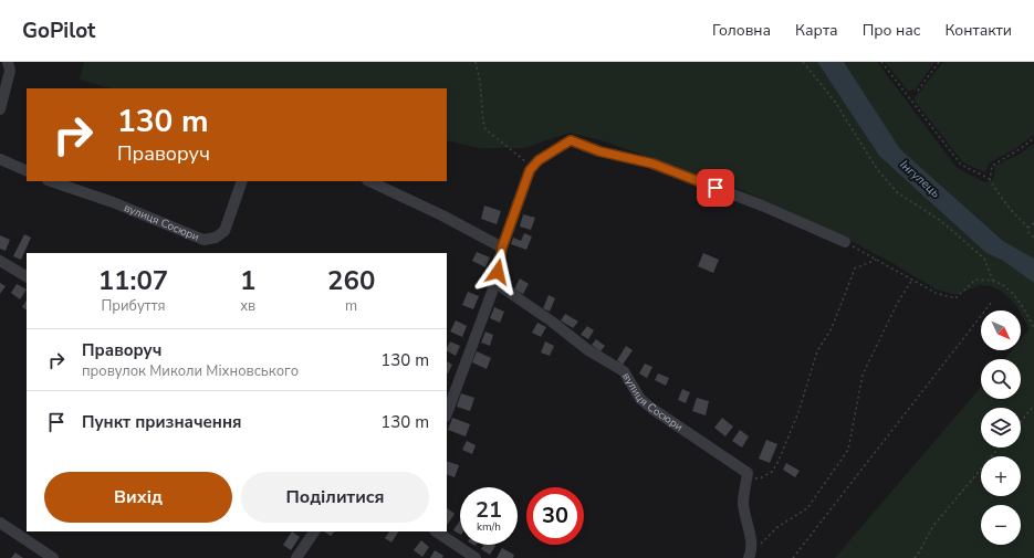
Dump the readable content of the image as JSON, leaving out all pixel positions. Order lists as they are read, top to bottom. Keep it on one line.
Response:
{"streets":{"street":["вулиця Сосюри"]},"water":["Інгулець"],"north":"bottom right","page":{"header":"GoPilot","nav":["Головна","Карта","Про нас","Контакти"],"turn":["130 m","Праворуч"],"eta":["11:07","Прибуття","1","хв","260","m"],"map_buttons":["+","−"],"list":[{"name":"Праворуч","note":"провулок Миколи Міхновського","value":"130 m"},{"name":"Пункт призначення","value":"130 m"}],"buttons":["Вихід","Поділитися"],"speed":"21 km/h","limit":"30"}}
